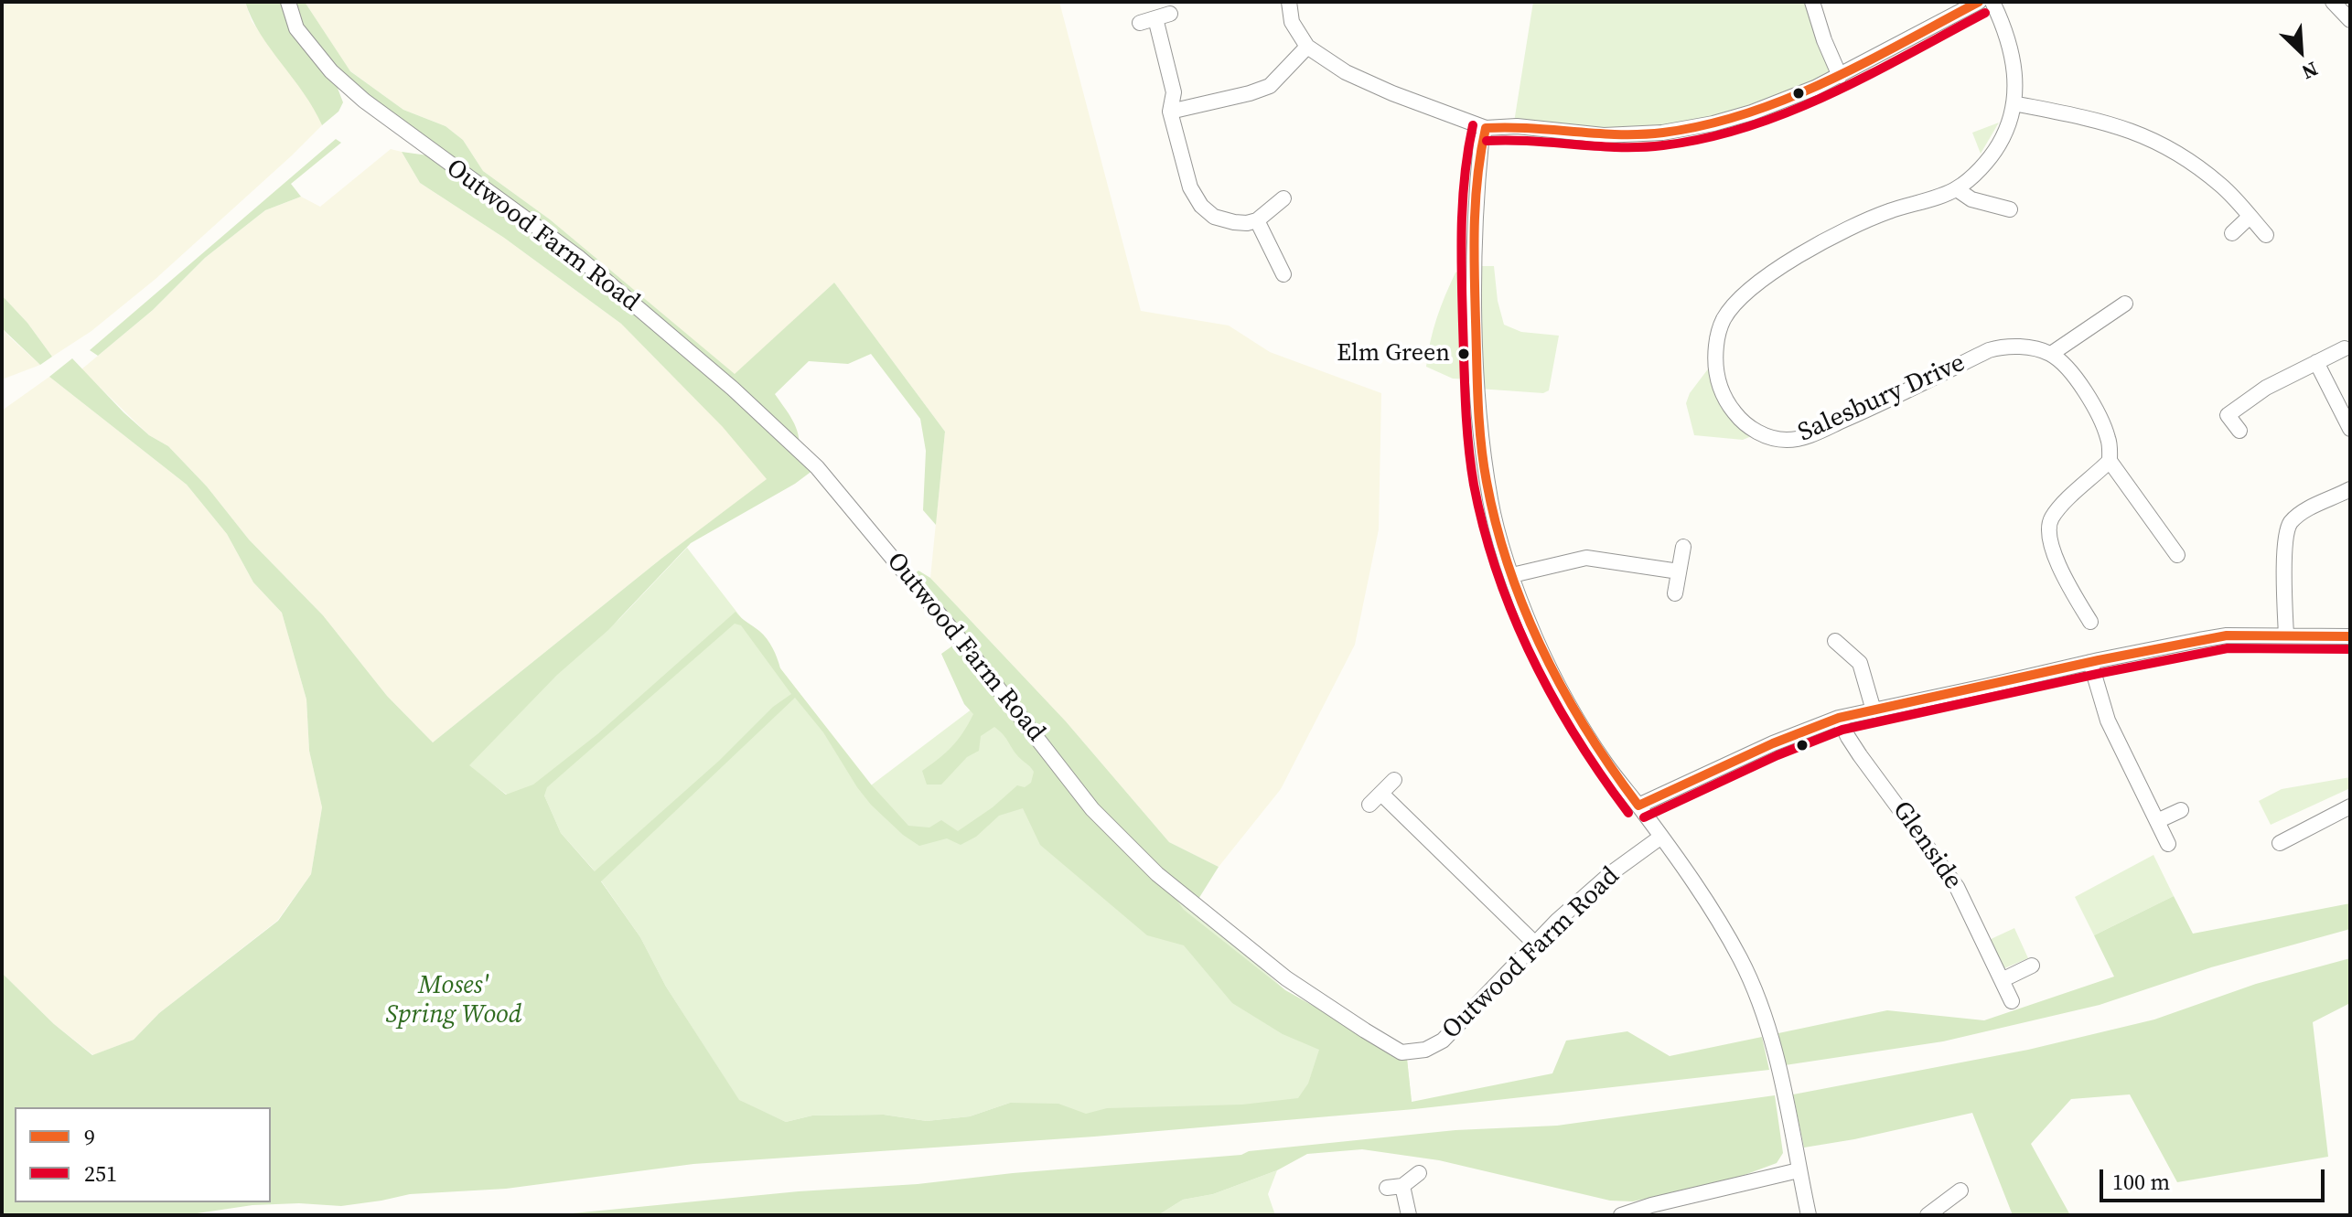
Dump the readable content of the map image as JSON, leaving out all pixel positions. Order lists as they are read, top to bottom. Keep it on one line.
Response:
{"streets":{"street":["Outwood Farm Road","Salesbury Drive","Glenside"]},"parks":["Moses' Spring Wood"],"places":["Elm Green"],"lines":["transit line 9","transit line 251"],"legend":["9","251"],"scale_bar":"100 m","north":"bottom right"}
